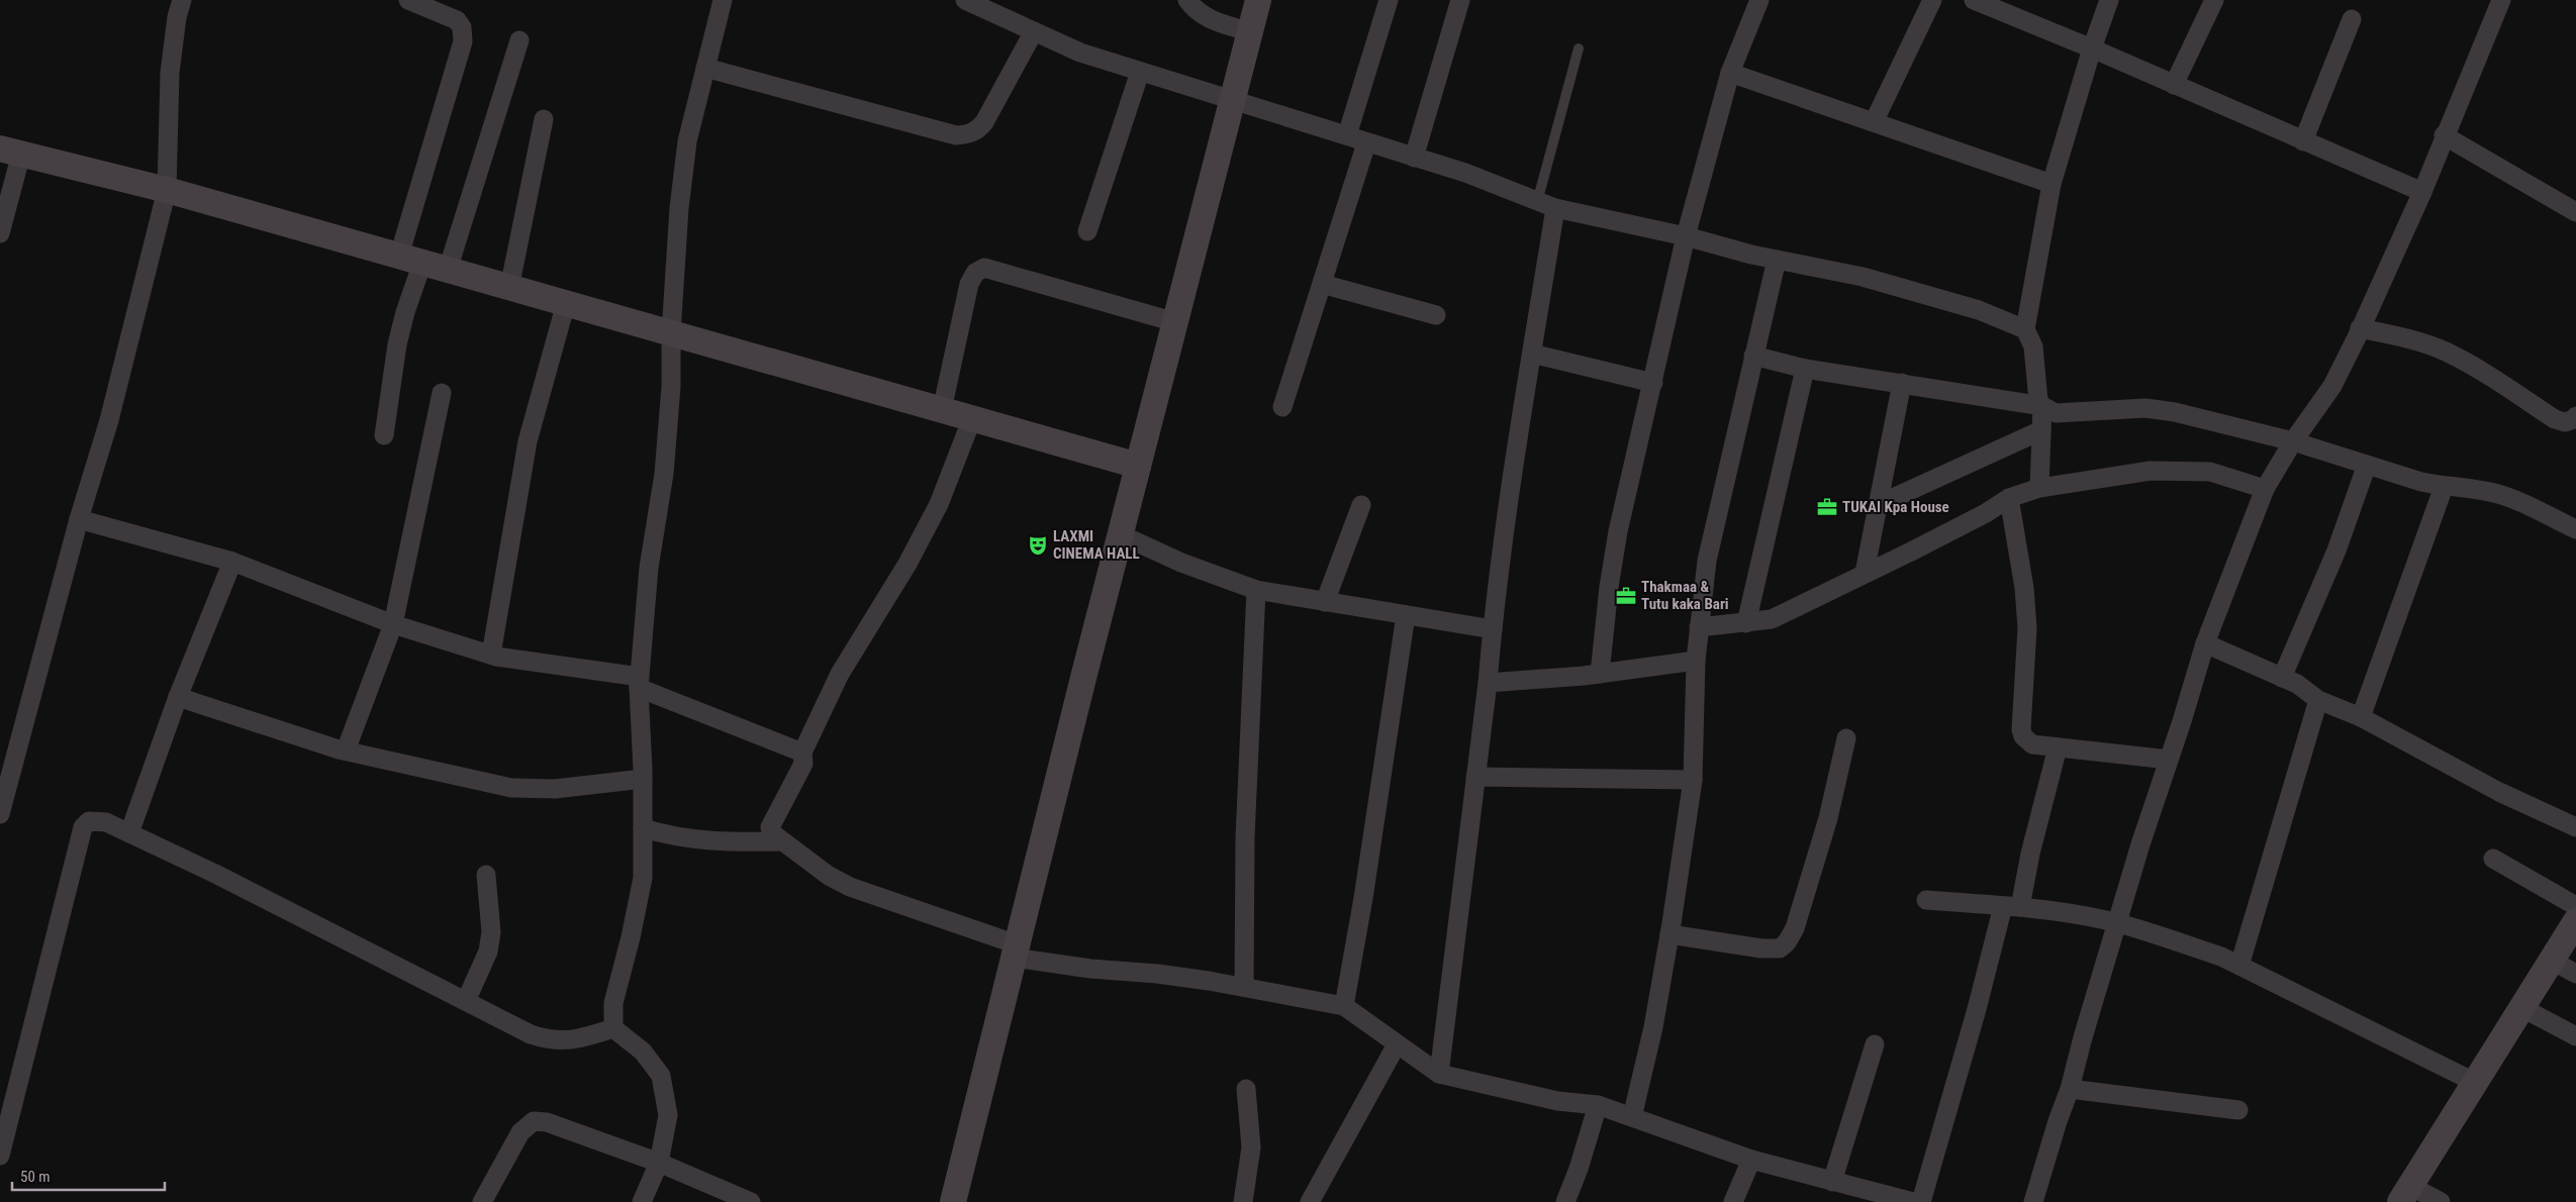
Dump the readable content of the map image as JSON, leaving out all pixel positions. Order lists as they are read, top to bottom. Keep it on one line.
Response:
{"places":{"office":["TUKAI Kpa House","Thakmaa & Tutu kaka Bari"],"theatre":["LAXMI CINEMA HALL"]},"scale_bar":"50 m"}
